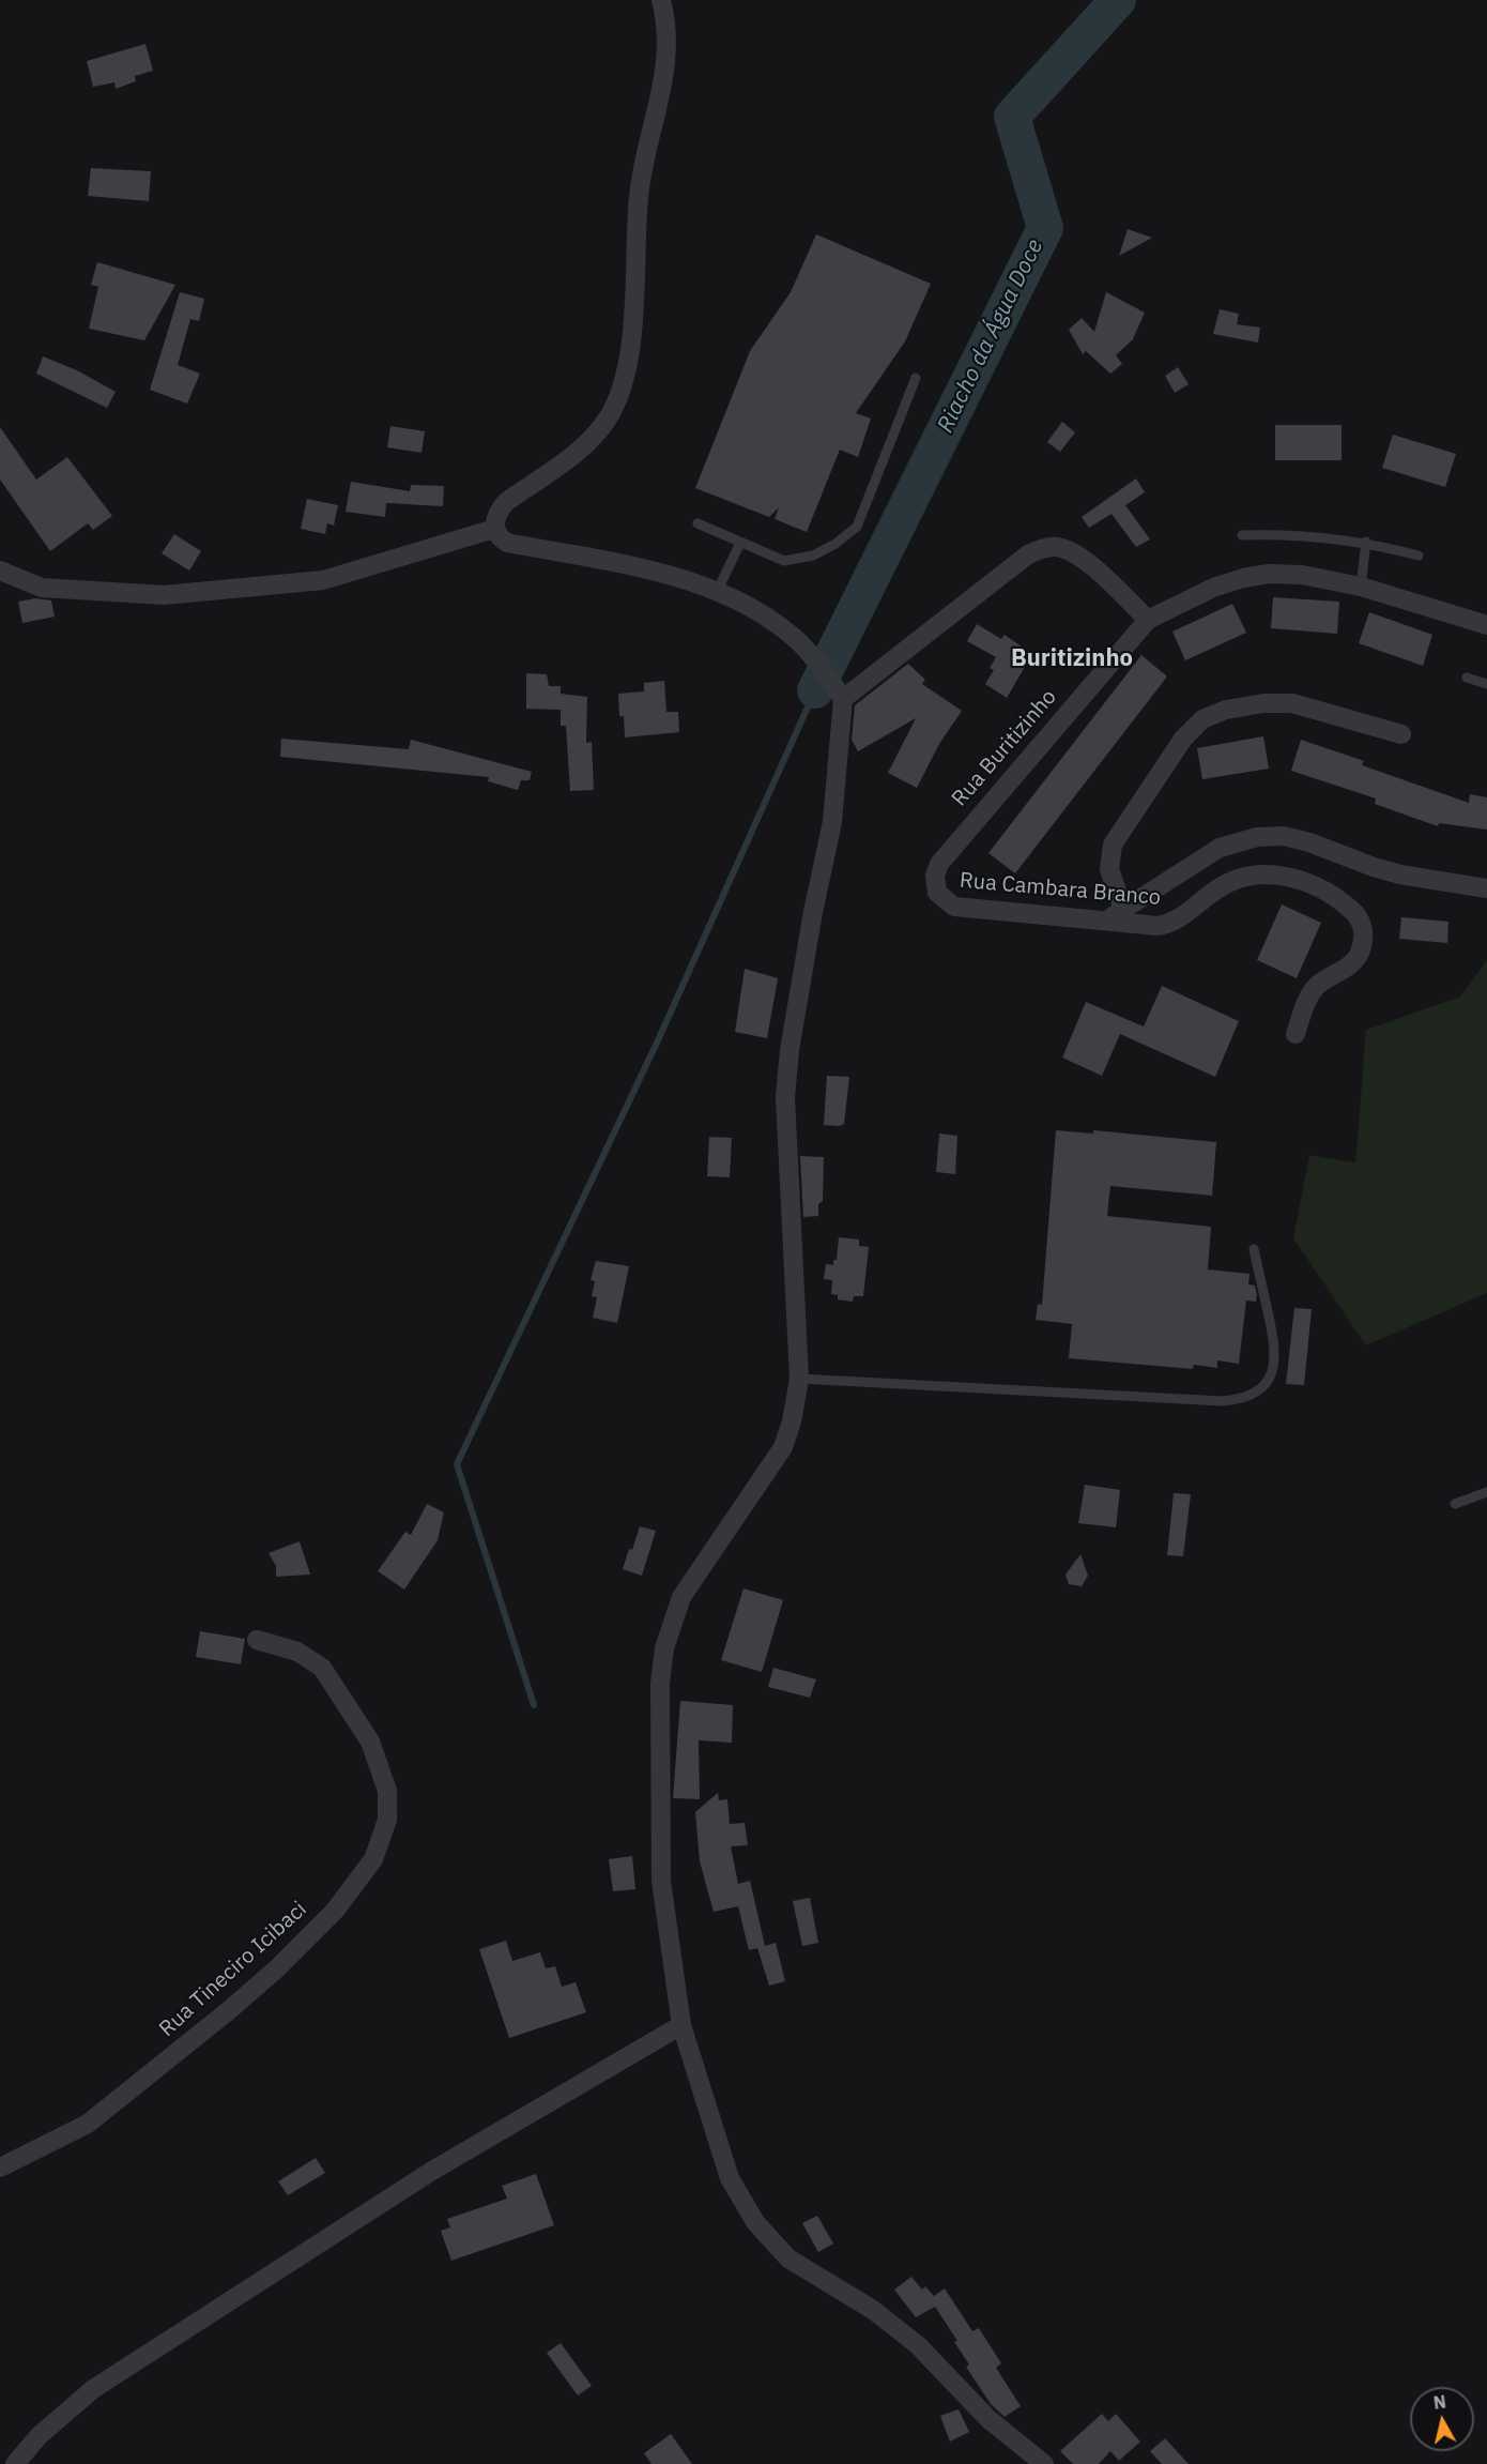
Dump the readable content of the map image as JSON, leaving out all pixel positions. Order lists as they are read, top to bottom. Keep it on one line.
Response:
{"streets":{"street":["Rua Buritizinho","Rua Cambara Branco","Rua Tineciro Icibaci"]},"crossings":[["Rua Buritizinho","Rua Cambara Branco"]],"districts":["Buritizinho"],"water":["Riacho da Água Doce"],"north":"top"}
